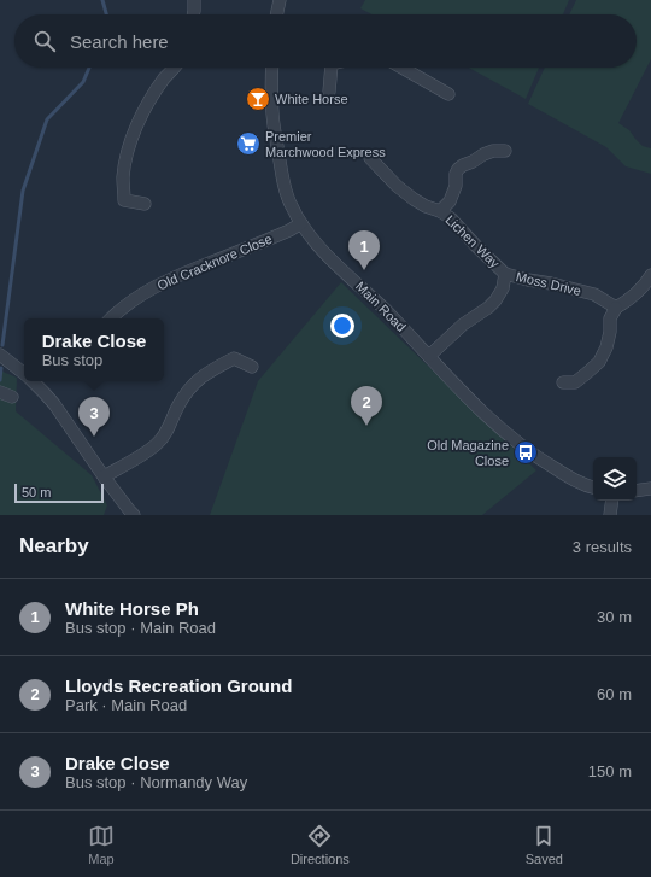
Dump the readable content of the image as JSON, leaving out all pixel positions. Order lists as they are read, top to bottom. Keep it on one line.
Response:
{"streets":{"street":["Lichen Way","Old Cracknore Close","Moss Drive","Main Road"]},"crossings":[["Lichen Way","Moss Drive"],["Old Cracknore Close","Main Road"],["Moss Drive","Main Road"]],"places":{"bar":["White Horse"],"supermarket":["Premier Marchwood Express"],"bus stop":["Old Magazine Close"]},"scale_bar":"50 m","page":{"search":"Search here","pins":["1","2","3"],"popup":["Drake Close","Bus stop"],"scale":"50 m","heading":["Nearby","3 results"],"list":[{"mark":"1","name":"White Horse Ph","note":"Bus stop · Main Road","value":"30 m"},{"mark":"2","name":"Lloyds Recreation Ground","note":"Park · Main Road","value":"60 m"},{"mark":"3","name":"Drake Close","note":"Bus stop · Normandy Way","value":"150 m"}],"nav":["Map","Directions","Saved"]}}
